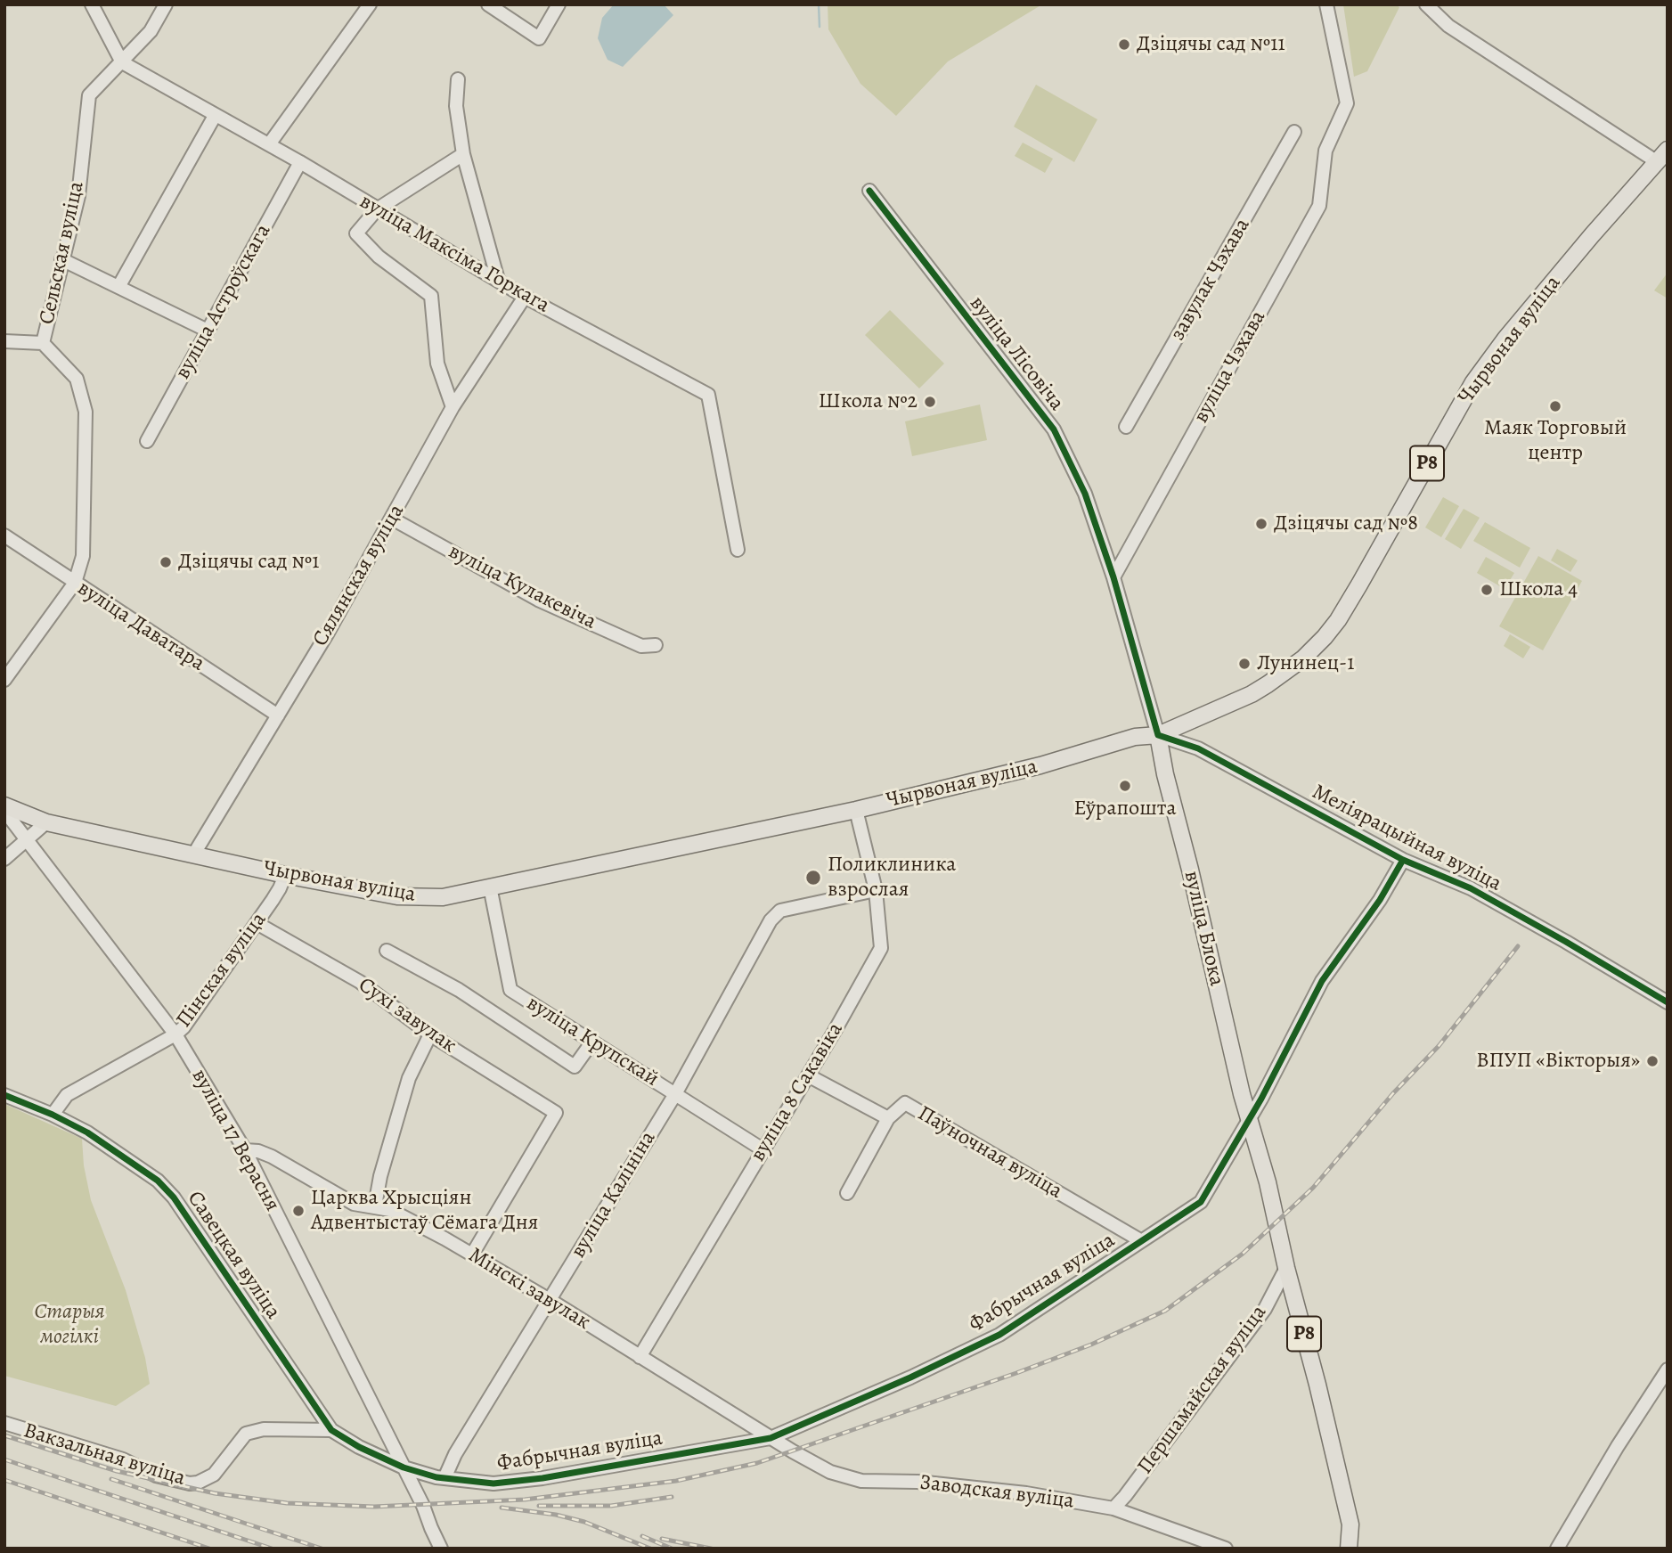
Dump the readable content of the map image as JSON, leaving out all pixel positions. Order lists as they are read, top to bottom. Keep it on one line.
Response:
{"streets":{"main road":["Чырвоная вуліца","Р8","вуліца Блока"],"street":["Сельская вуліца","вуліца Максіма Горкага","завулак Чэхава","вуліца Астроўскага","вуліца Лісовіча","вуліца Чэхава","Сялянская вуліца","вуліца Кулакевіча","вуліца Даватара","Меліярацыйная вуліца","Пінская вуліца","Сухі завулак","вуліца Крупскай","вуліца 8 Сакавіка","вуліца 17 Верасня","Паўночная вуліца","вуліца Калініна","Савецкая вуліца","Фабрычная вуліца","Мінскі завулак","Першамайская вуліца","Вакзальная вуліца","Заводская вуліца"]},"crossings":[["Сельская вуліца","вуліца Максіма Горкага"],["вуліца Максіма Горкага","вуліца Астроўскага"],["вуліца Максіма Горкага","Сялянская вуліца"],["Чырвоная вуліца","вуліца Лісовіча"],["Чырвоная вуліца","Сялянская вуліца"],["Чырвоная вуліца","Меліярацыйная вуліца"],["Чырвоная вуліца","вуліца Блока"],["Чырвоная вуліца","Пінская вуліца"],["Чырвоная вуліца","вуліца Крупскай"],["Чырвоная вуліца","вуліца 8 Сакавіка"],["вуліца Лісовіча","вуліца Чэхава"],["вуліца Лісовіча","Меліярацыйная вуліца"],["вуліца Лісовіча","вуліца Блока"],["Р8","вуліца Блока"],["Р8","Фабрычная вуліца"],["Р8","Першамайская вуліца"],["Сялянская вуліца","вуліца Кулакевіча"],["Сялянская вуліца","вуліца Даватара"],["Меліярацыйная вуліца","вуліца Блока"],["Меліярацыйная вуліца","Фабрычная вуліца"],["вуліца Блока","Фабрычная вуліца"],["Пінская вуліца","Сухі завулак"],["Пінская вуліца","вуліца 17 Верасня"],["Пінская вуліца","Савецкая вуліца"],["Сухі завулак","Мінскі завулак"],["вуліца Крупскай","вуліца 8 Сакавіка"],["вуліца Крупскай","вуліца Калініна"],["вуліца 8 Сакавіка","Паўночная вуліца"],["вуліца 8 Сакавіка","вуліца Калініна"],["вуліца 8 Сакавіка","Мінскі завулак"],["вуліца 17 Верасня","Савецкая вуліца"],["вуліца 17 Верасня","Фабрычная вуліца"],["вуліца 17 Верасня","Мінскі завулак"],["Паўночная вуліца","Фабрычная вуліца"],["вуліца Калініна","Фабрычная вуліца"],["вуліца Калініна","Мінскі завулак"],["Савецкая вуліца","Фабрычная вуліца"],["Савецкая вуліца","Вакзальная вуліца"],["Фабрычная вуліца","Мінскі завулак"],["Фабрычная вуліца","Заводская вуліца"],["Мінскі завулак","Заводская вуліца"],["Першамайская вуліца","Заводская вуліца"]],"parks":["Старыя могілкі"],"places":["Дзіцячы сад №11","Школа №2","Маяк Торговый центр","Дзіцячы сад №8","Дзіцячы сад №1","Школа 4","Лунинец-1","Еўрапошта","Поликлиника взрослая","ВПУП «Вікторыя»","Царква Хрысціян Адвентыстаў Сёмага Дня"]}
